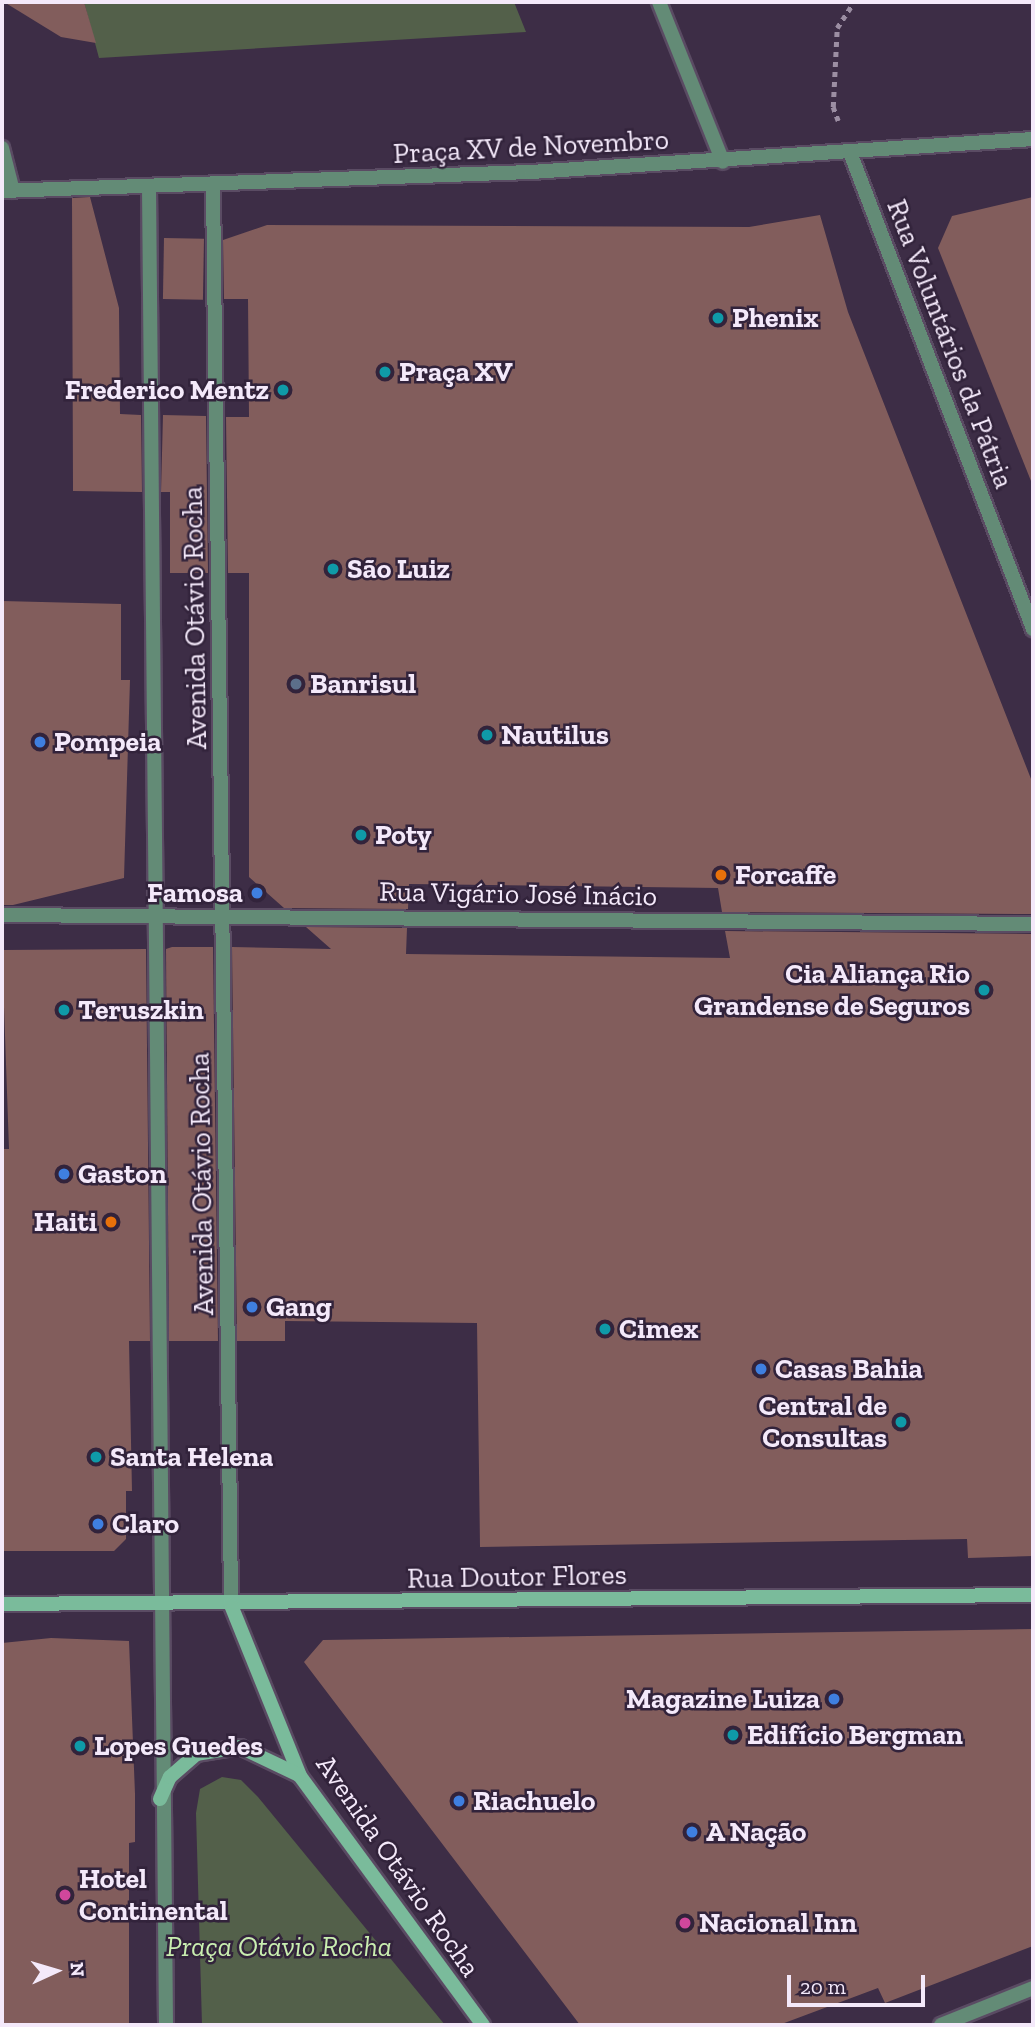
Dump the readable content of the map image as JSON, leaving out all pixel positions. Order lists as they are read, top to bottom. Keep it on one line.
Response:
{"streets":{"main road":["Avenida Otávio Rocha","Rua Doutor Flores"],"street":["Praça XV de Novembro","Rua Voluntários da Pátria","Rua Vigário José Inácio"]},"crossings":[["Praça XV de Novembro","Rua Voluntários da Pátria"],["Praça XV de Novembro","Avenida Otávio Rocha"],["Avenida Otávio Rocha","Rua Vigário José Inácio"],["Avenida Otávio Rocha","Rua Doutor Flores"]],"parks":["Praça Otávio Rocha"],"places":["Phenix","Praça XV","Frederico Mentz","São Luiz","Banrisul","Nautilus","Pompeia","Poty","Forcaffe","Famosa","Cia Aliança Rio Grandense de Seguros","Teruszkin","Gaston","Haiti","Gang","Cimex","Casas Bahia","Central de Consultas","Santa Helena","Claro","Magazine Luiza","Edifício Bergman","Lopes Guedes","Riachuelo","A Nação","Hotel Continental","Nacional Inn"],"scale_bar":"20 m","north":"right"}
